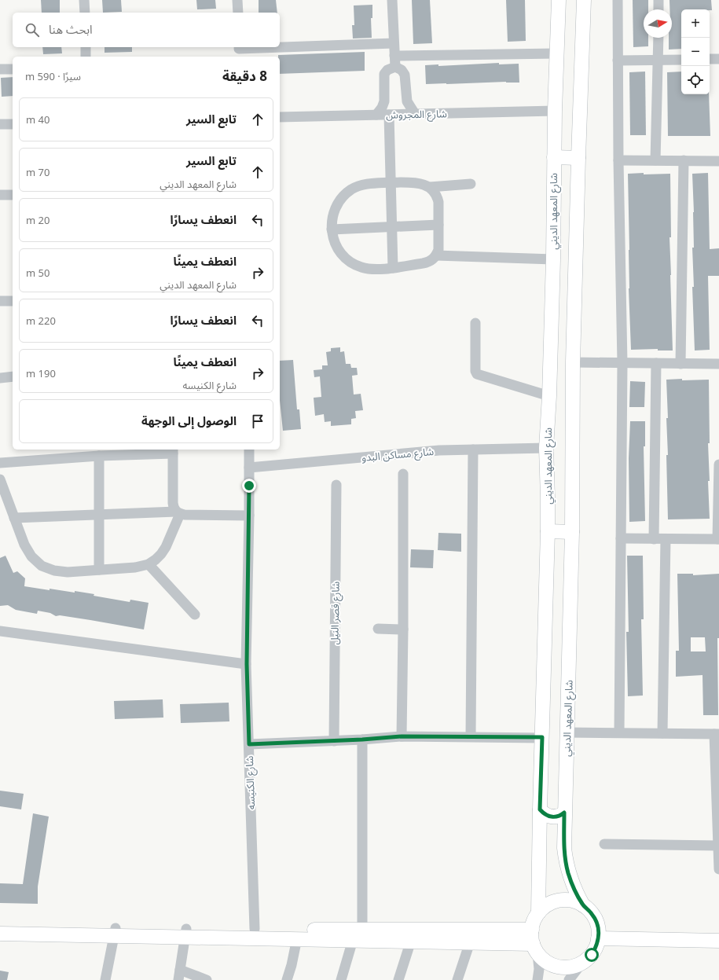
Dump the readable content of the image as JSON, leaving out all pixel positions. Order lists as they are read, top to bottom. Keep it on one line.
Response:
{"streets":{"street":["شارع المجروش","شارع المعهد الديني","شارع مساكن البدو","شارع قصر النيل","شارع الكنيسه"]},"crossings":[["شارع المجروش","شارع المعهد الديني"],["شارع المعهد الديني","شارع مساكن البدو"],["شارع مساكن البدو","شارع الكنيسه"]],"north":"right","page":{"map_buttons":["+","−"],"search":"ابحث هنا","heading":["8 دقيقة","سيرًا · 590 m"],"list":[["تابع السير","40 m"],["تابع السير","شارع المعهد الديني","70 m"],["انعطف يسارًا","20 m"],["انعطف يمينًا","شارع المعهد الديني","50 m"],["انعطف يسارًا","220 m"],["انعطف يمينًا","شارع الكنيسه","190 m"],"الوصول إلى الوجهة"]}}
